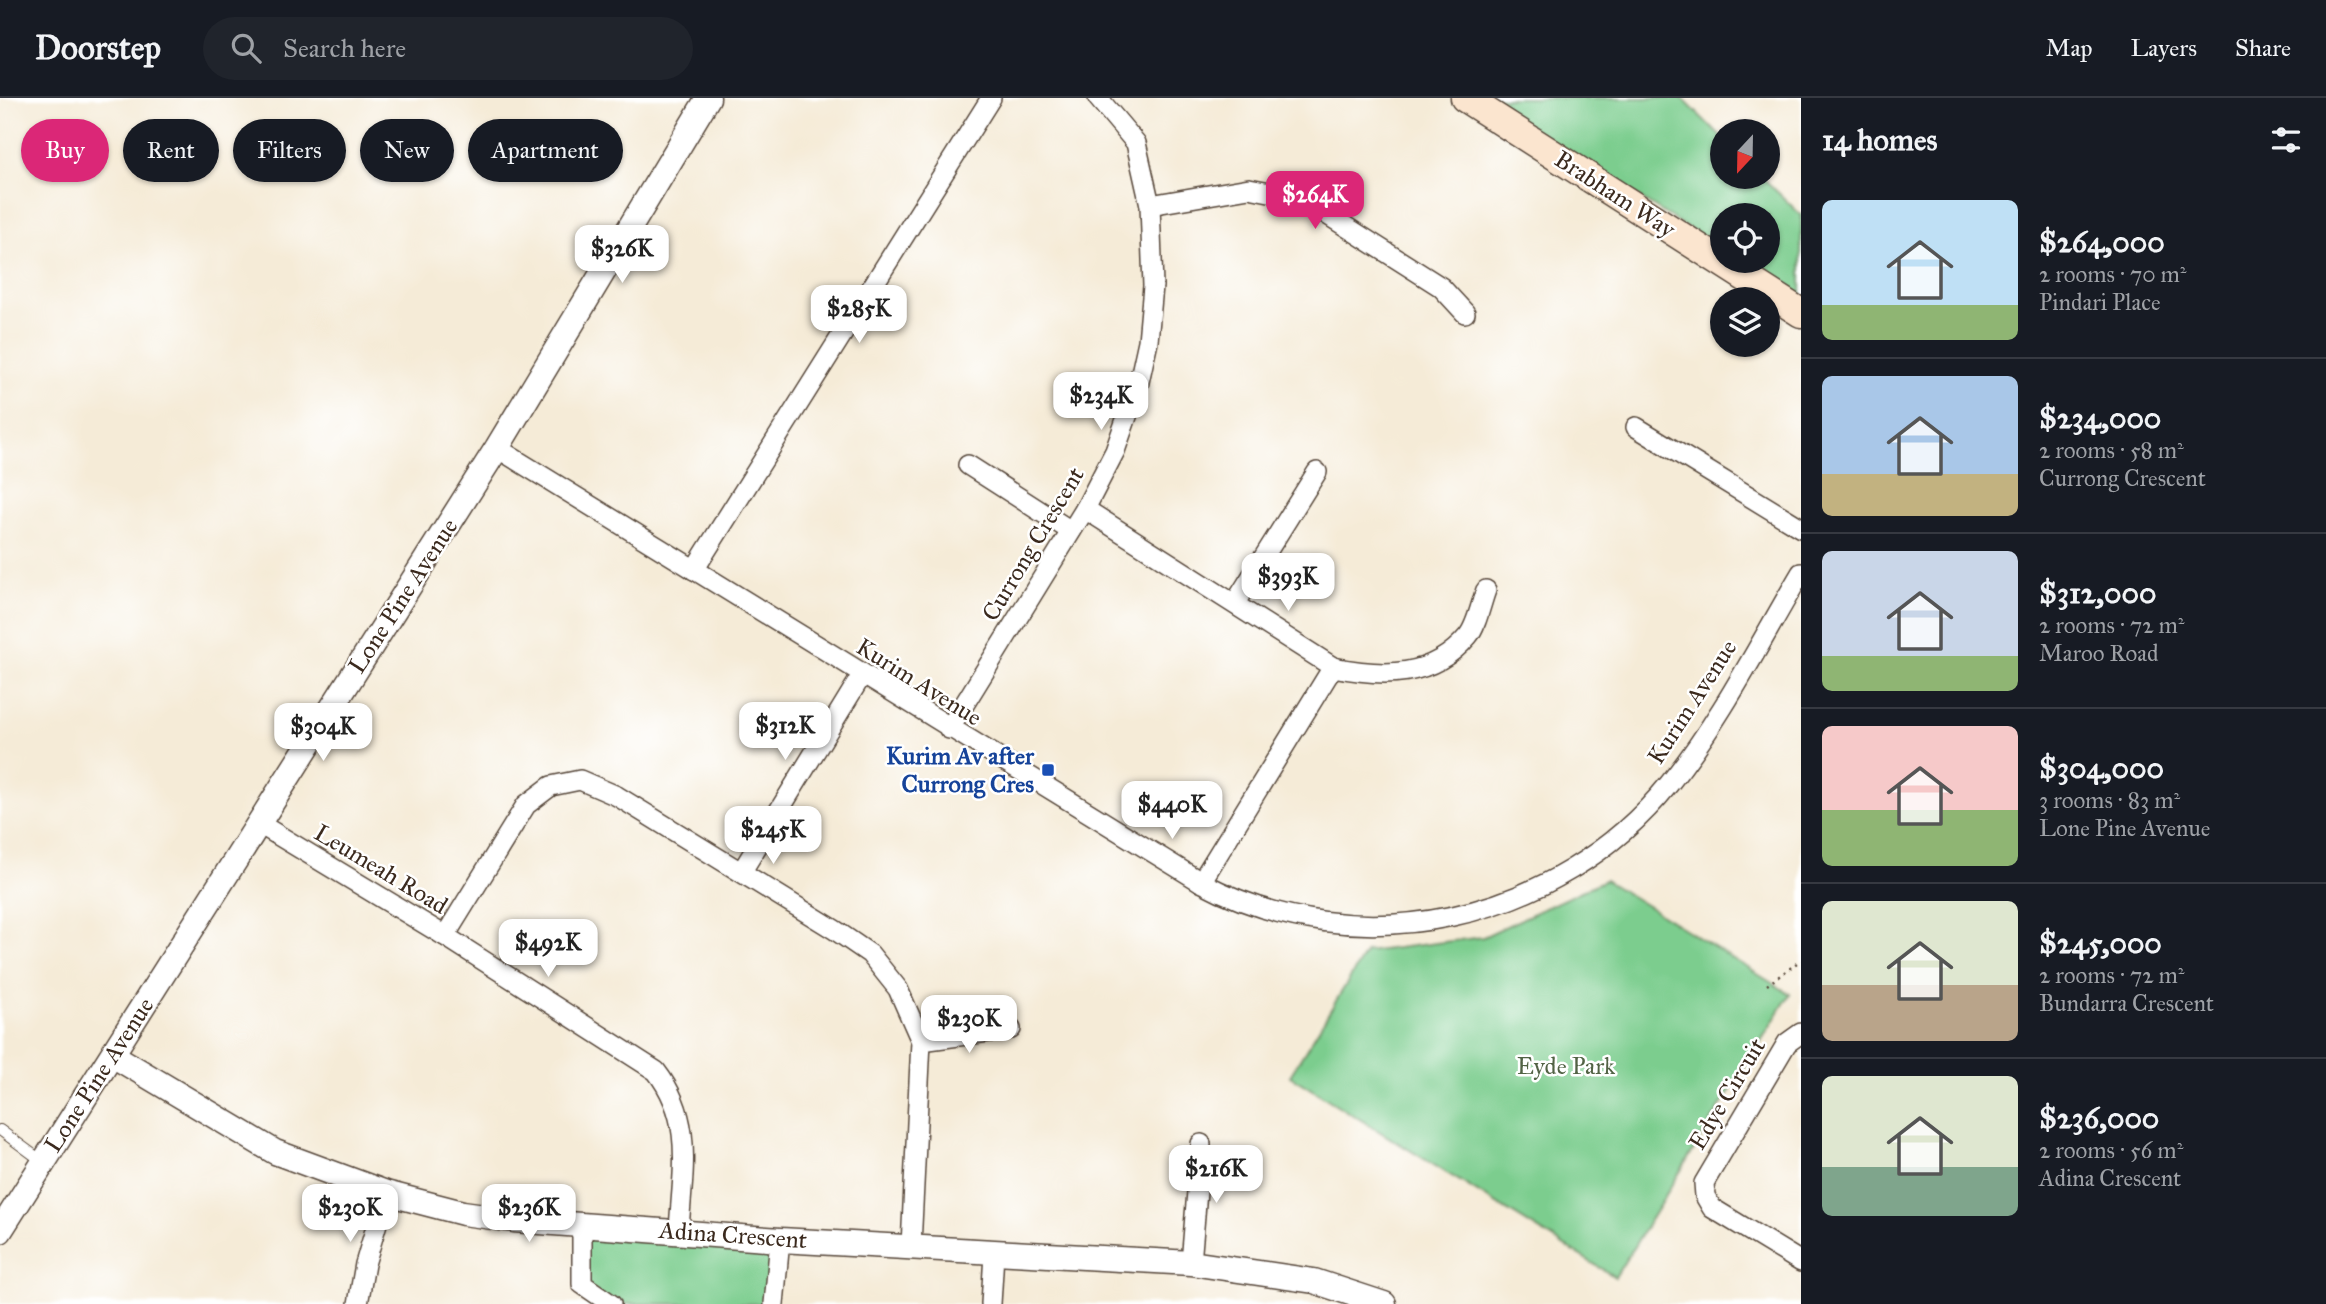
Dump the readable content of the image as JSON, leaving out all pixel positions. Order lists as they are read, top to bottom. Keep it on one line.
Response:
{"streets":{"main road":["Brabham Way"],"street":["Currong Crescent","Lone Pine Avenue","Kurim Avenue","Leumeah Road","Edye Circuit","Adina Crescent"]},"crossings":[["Currong Crescent","Kurim Avenue"],["Lone Pine Avenue","Kurim Avenue"],["Lone Pine Avenue","Leumeah Road"],["Lone Pine Avenue","Adina Crescent"],["Leumeah Road","Adina Crescent"]],"parks":["Eyde Park"],"places":{"transit":["Kurim Av after Currong Cres"]},"north":"bottom","page":{"header":"Doorstep","search":"Search here","nav":["Map","Layers","Share"],"heading":"14 homes","chip":["Buy","Rent","Filters","New","Apartment"],"price":["$264K","$326K","$285K","$234K","$393K","$312K","$304K","$440K","$245K","$492K","$230K","$216K","$230K","$236K"],"list":[{"name":"$264,000","note":"2 rooms · 70 m² · Pindari Place"},{"name":"$234,000","note":"2 rooms · 58 m² · Currong Crescent"},{"name":"$312,000","note":"2 rooms · 72 m² · Maroo Road"},{"name":"$304,000","note":"3 rooms · 83 m² · Lone Pine Avenue"},{"name":"$245,000","note":"2 rooms · 72 m² · Bundarra Crescent"},{"name":"$236,000","note":"2 rooms · 56 m² · Adina Crescent"}]}}
